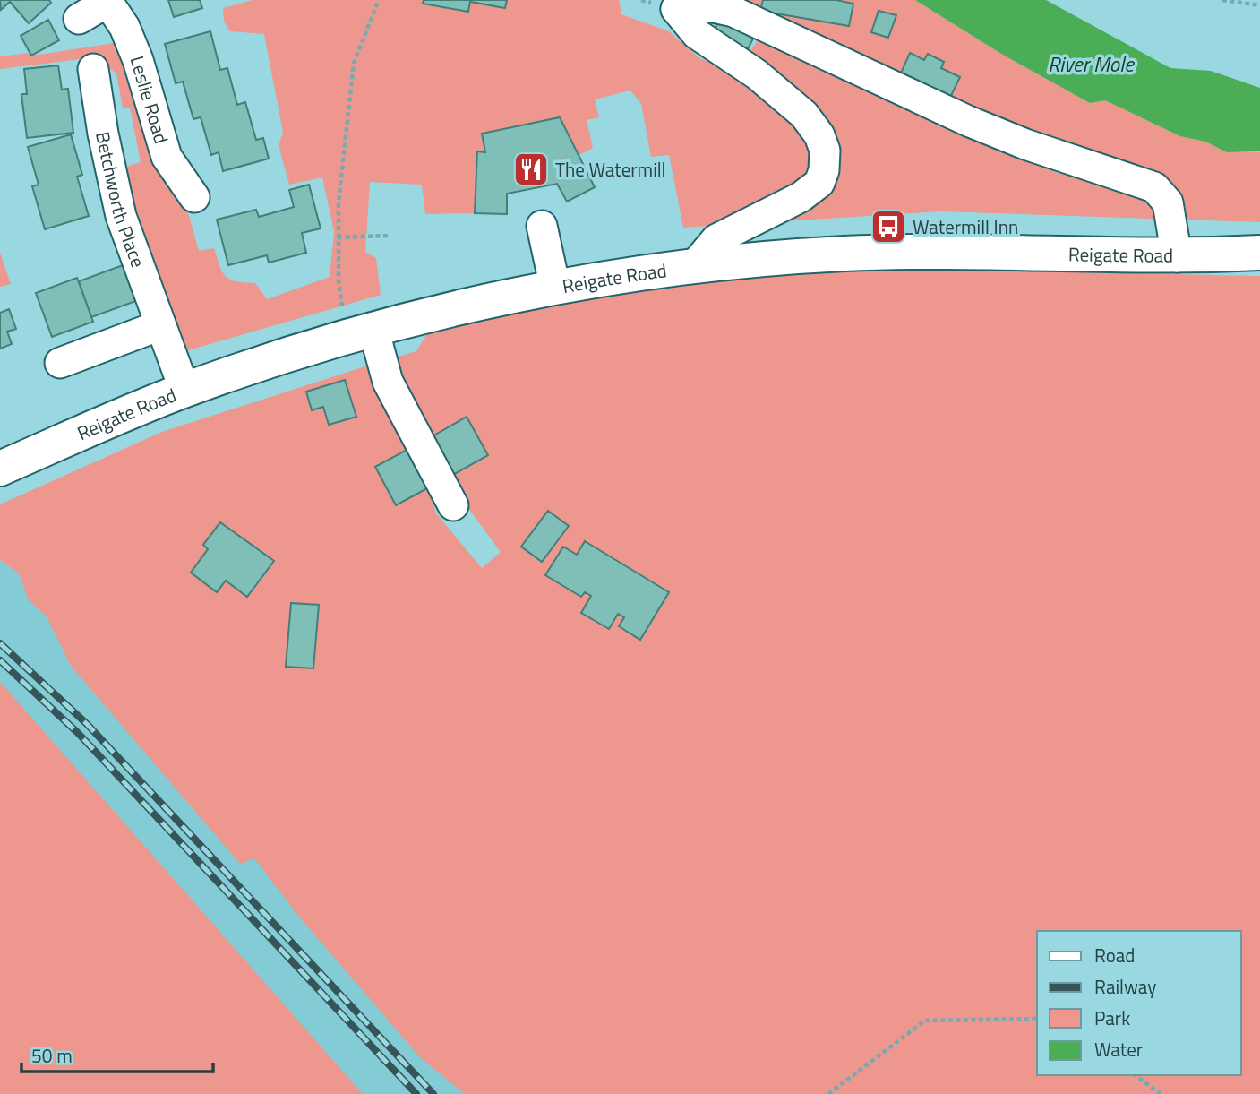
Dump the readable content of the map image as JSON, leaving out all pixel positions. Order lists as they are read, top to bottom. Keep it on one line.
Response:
{"streets":{"main road":["Reigate Road"],"street":["Leslie Road","Betchworth Place"]},"crossings":[["Betchworth Place","Reigate Road"]],"water":["River Mole"],"places":{"restaurant":["The Watermill"],"bus stop":["Watermill Inn"]},"legend":["Road","Railway","Park","Water"],"scale_bar":"50 m"}
